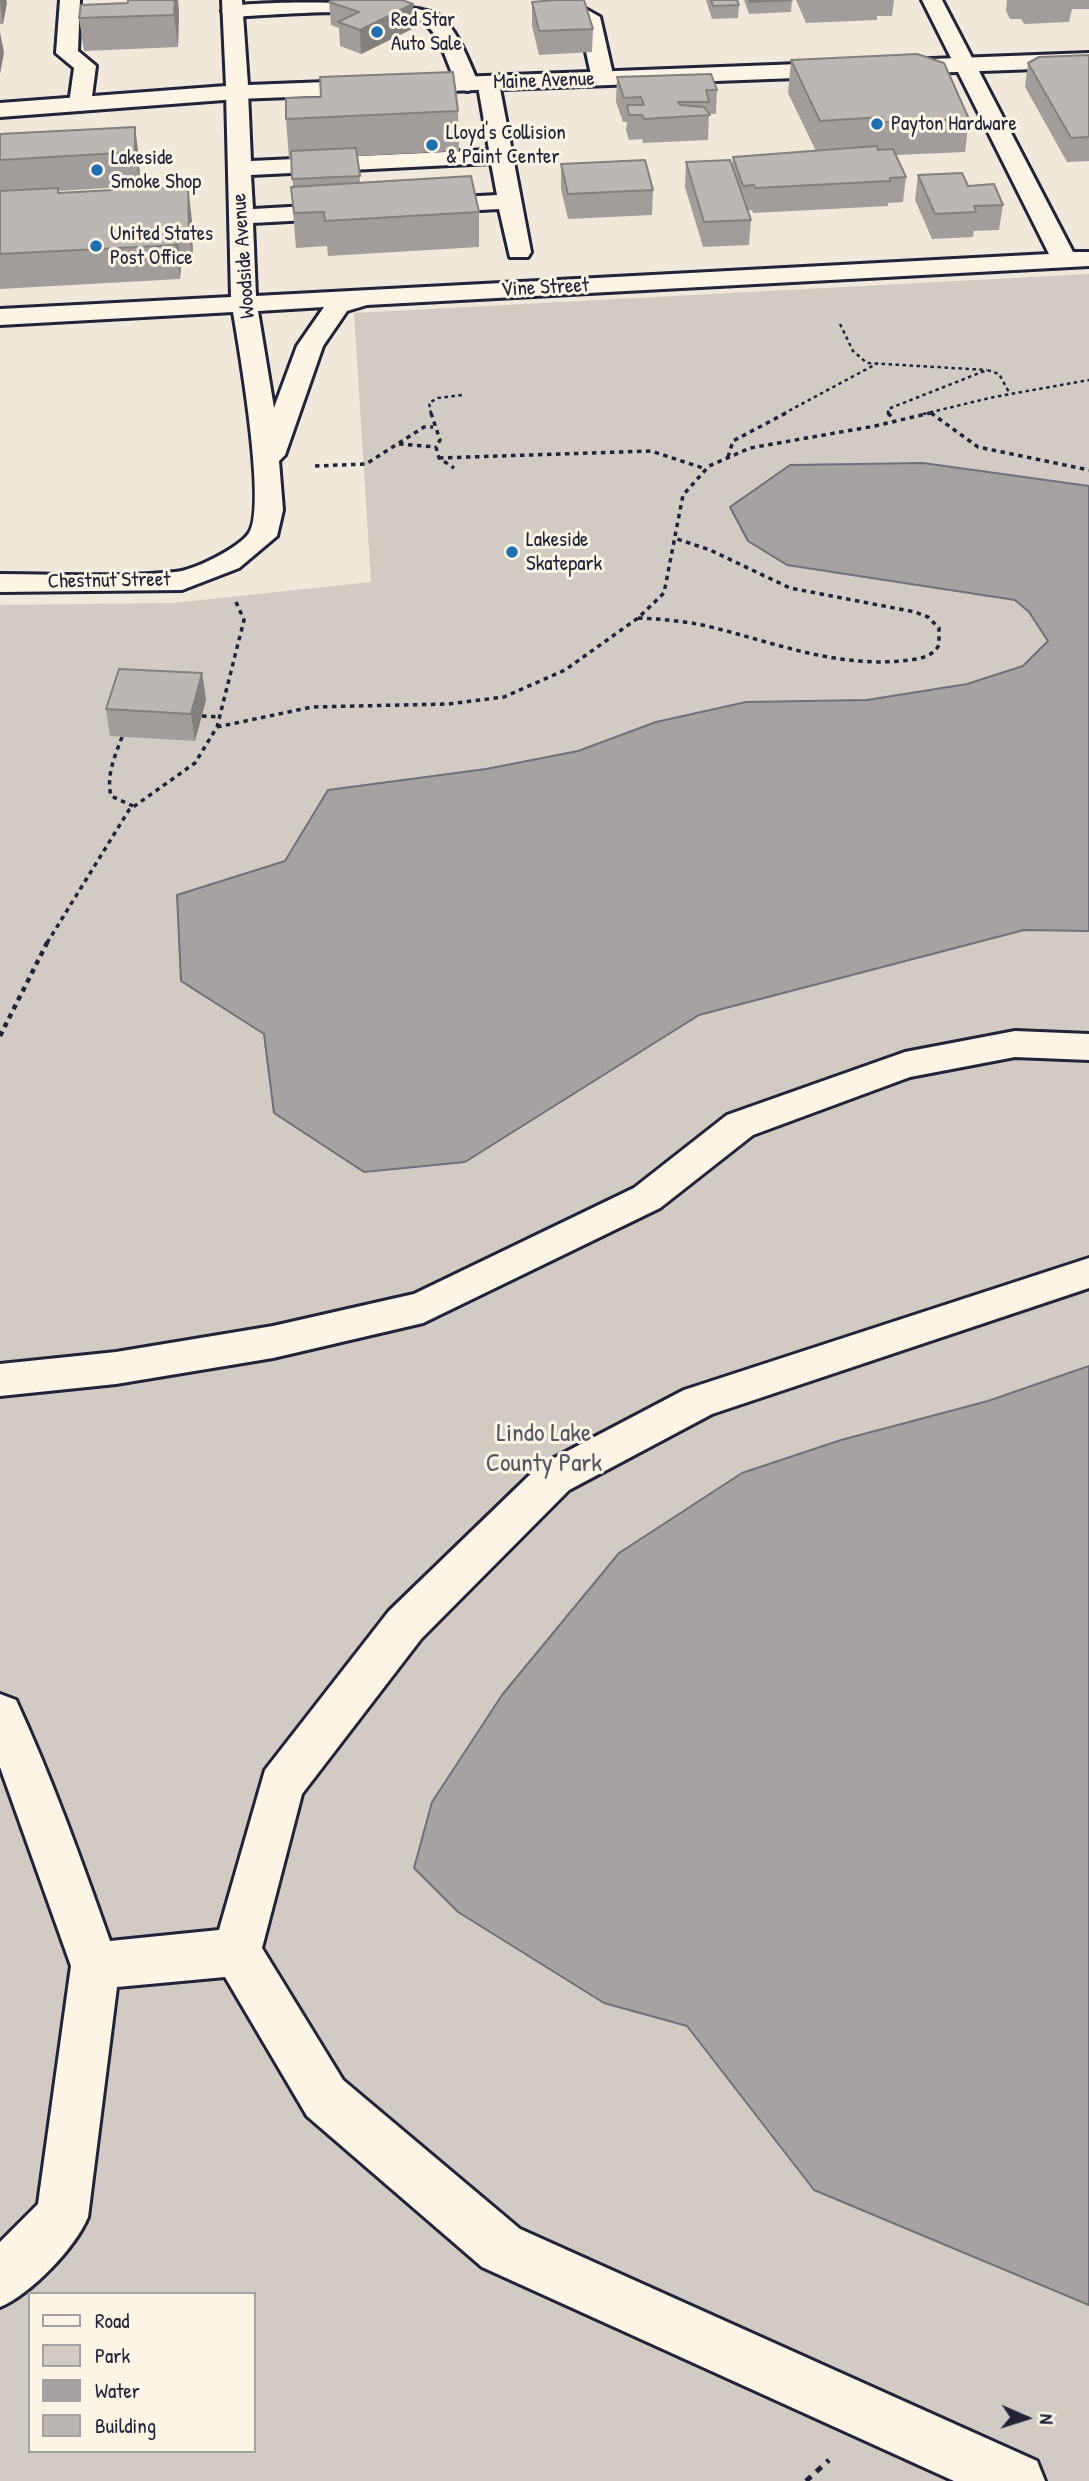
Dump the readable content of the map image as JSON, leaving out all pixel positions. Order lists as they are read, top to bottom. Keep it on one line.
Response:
{"streets":{"street":["Maine Avenue","Woodside Avenue","Vine Street","Chestnut Street"]},"crossings":[["Maine Avenue","Woodside Avenue"],["Woodside Avenue","Vine Street"],["Woodside Avenue","Chestnut Street"]],"parks":["Lindo Lake County Park"],"places":["Red Star Auto Sale","Payton Hardware","Lloyd's Collision & Paint Center","Lakeside Smoke Shop","United States Post Office","Lakeside Skatepark"],"legend":["Road","Park","Water","Building"],"north":"right"}
